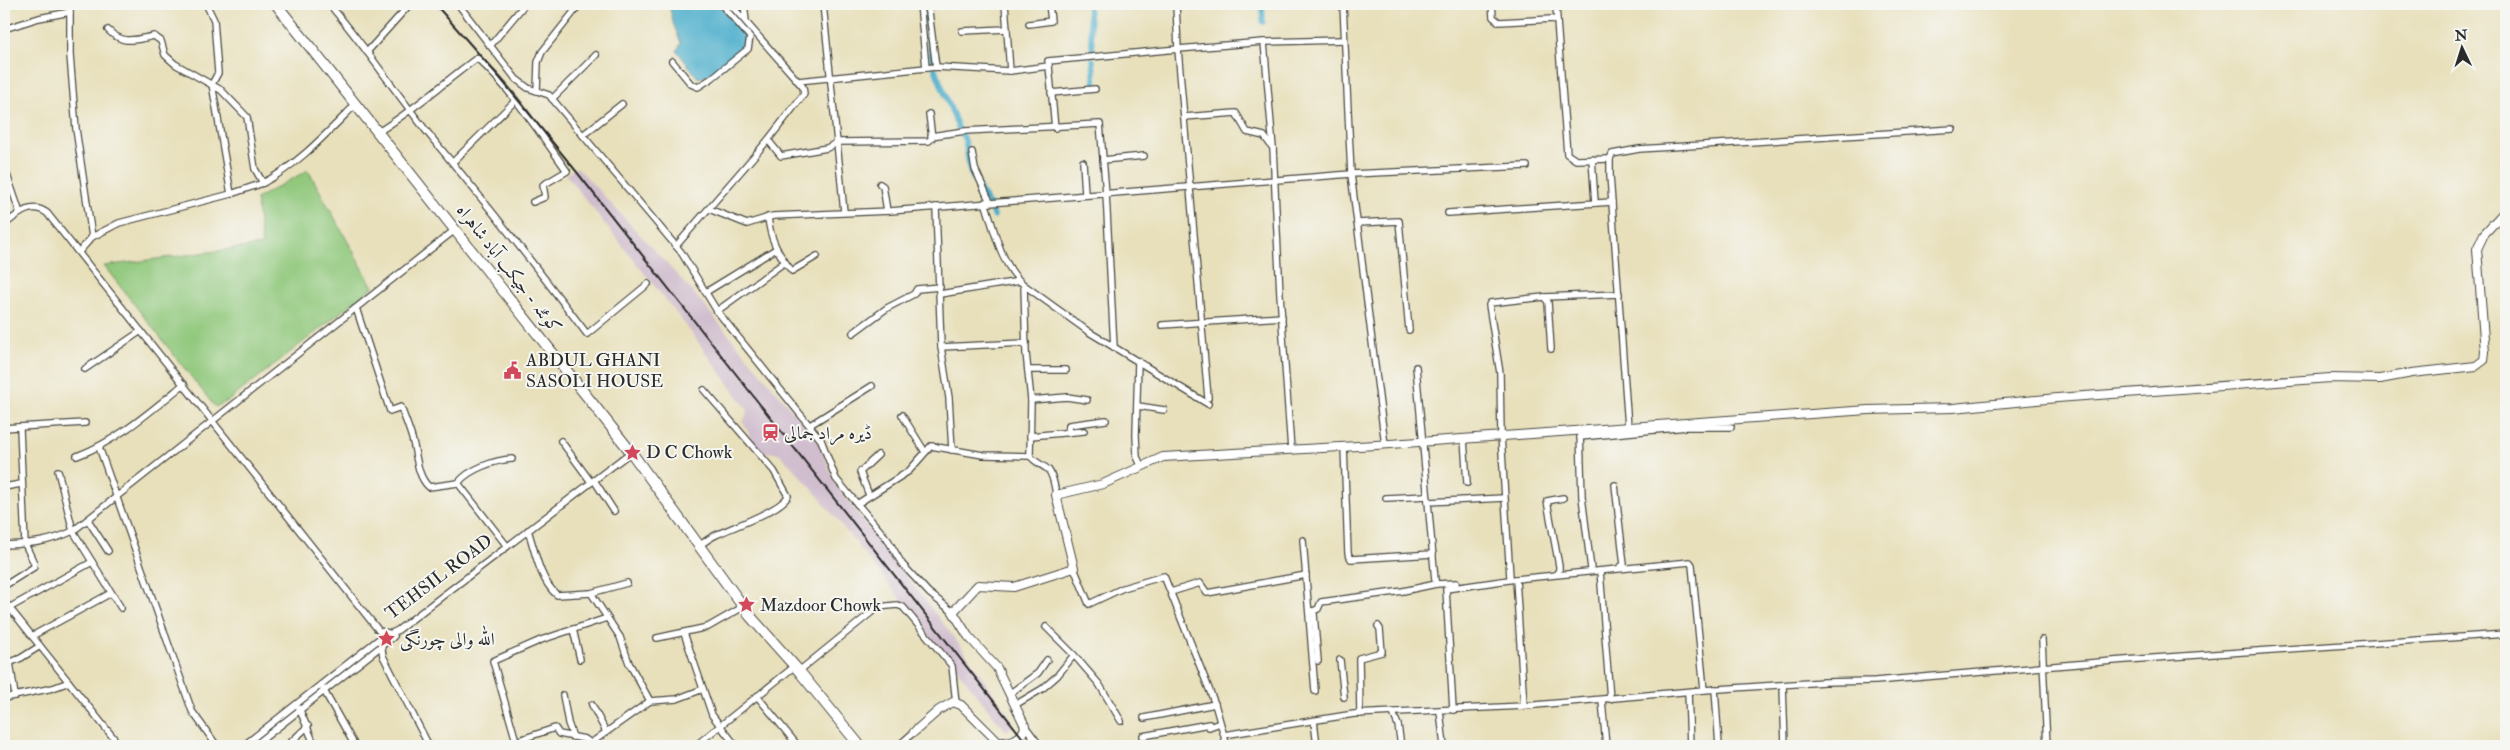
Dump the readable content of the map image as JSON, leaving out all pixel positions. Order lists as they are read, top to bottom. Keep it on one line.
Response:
{"streets":{"highway":["کوئٹہ - جیکب آباد شاہراہ"],"street":["TEHSIL ROAD"]},"crossings":[["کوئٹہ - جیکب آباد شاہراہ","TEHSIL ROAD"]],"places":{"public building":["ABDUL GHANI SASOLI HOUSE"],"station":["ڈیرہ مراد جمالی"],"place":["D C Chowk","Mazdoor Chowk","اللہ والی چورنگی"]},"north":"top"}
